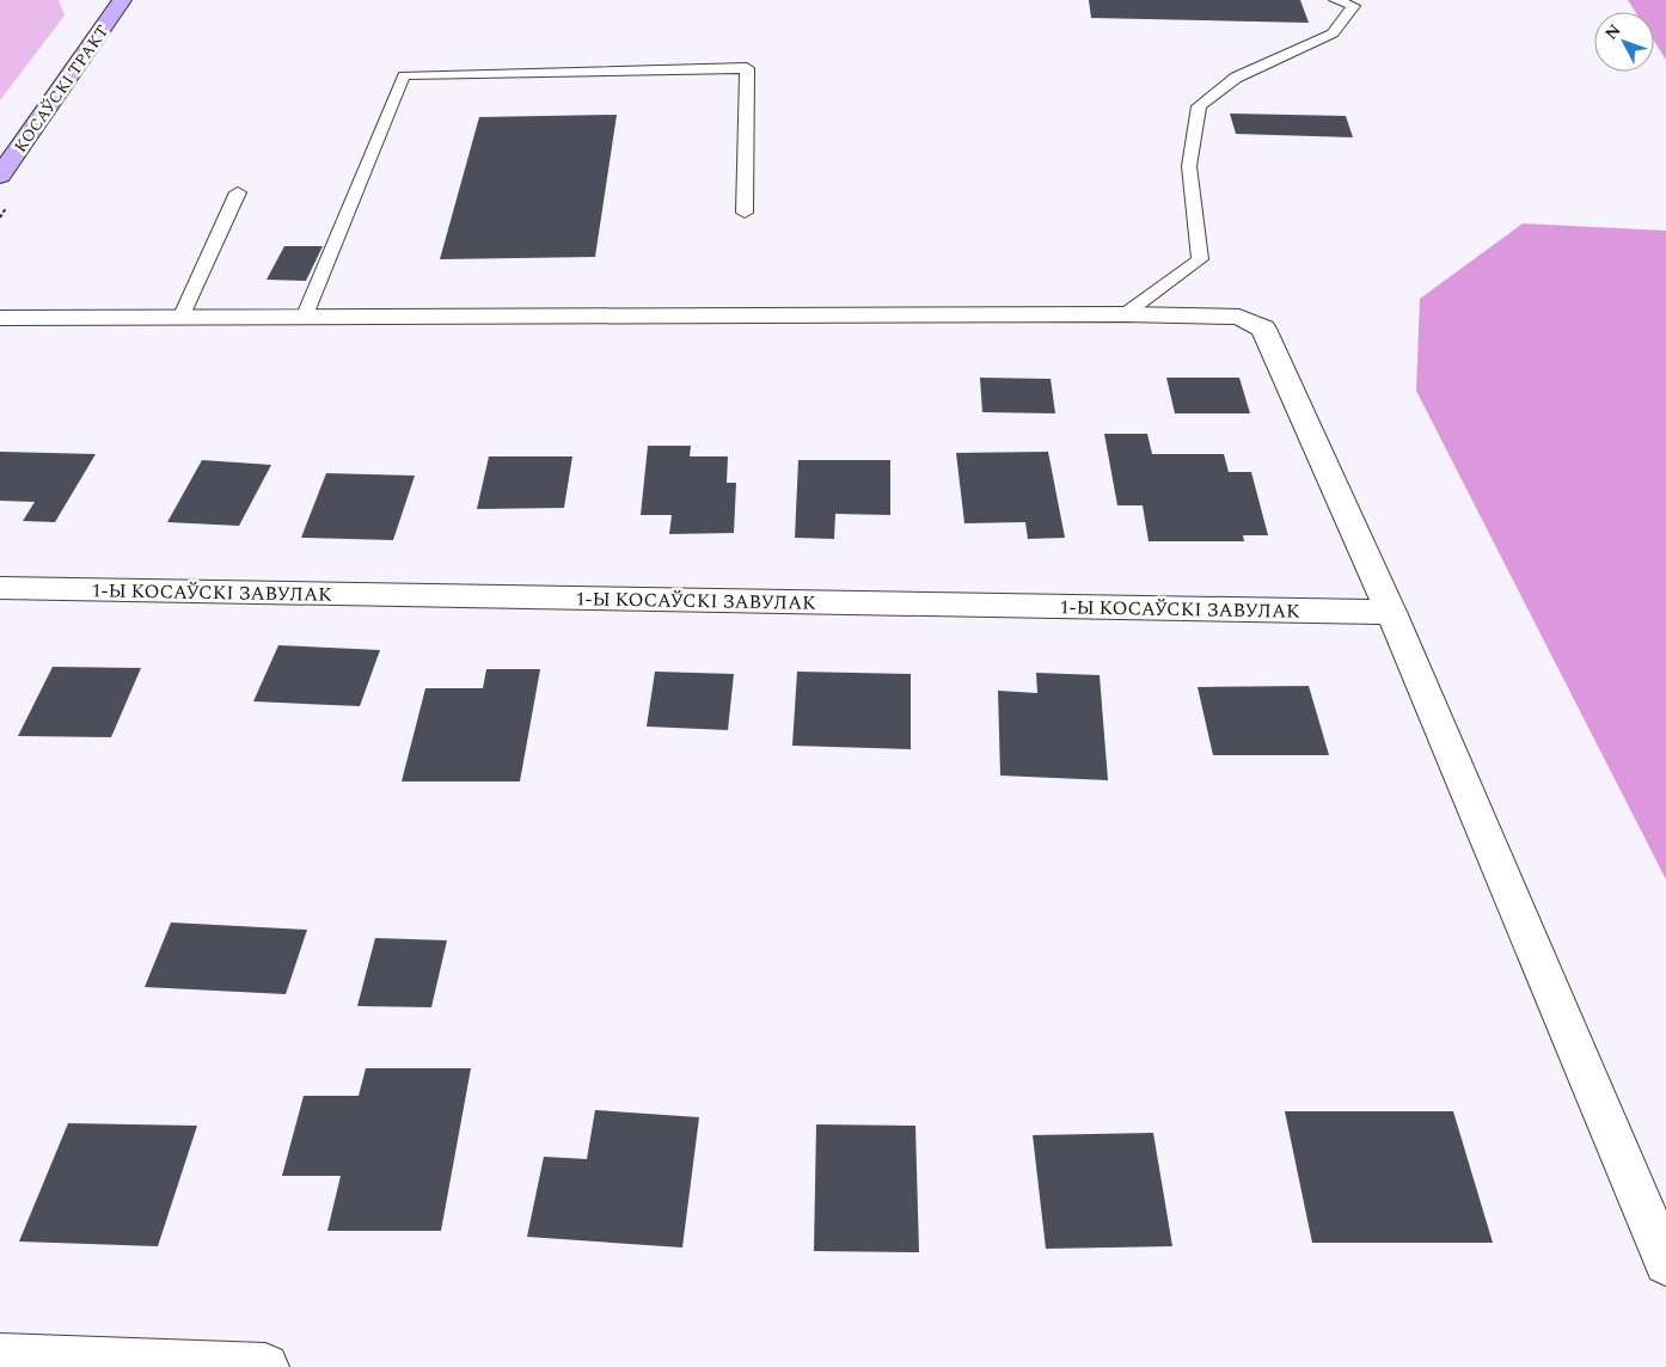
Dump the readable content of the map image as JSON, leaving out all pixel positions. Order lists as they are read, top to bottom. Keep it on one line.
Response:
{"streets":{"main road":["КОСАЎСКІ ТРАКТ"],"street":["1-Ы КОСАЎСКІ ЗАВУЛАК"]},"north":"top left"}
